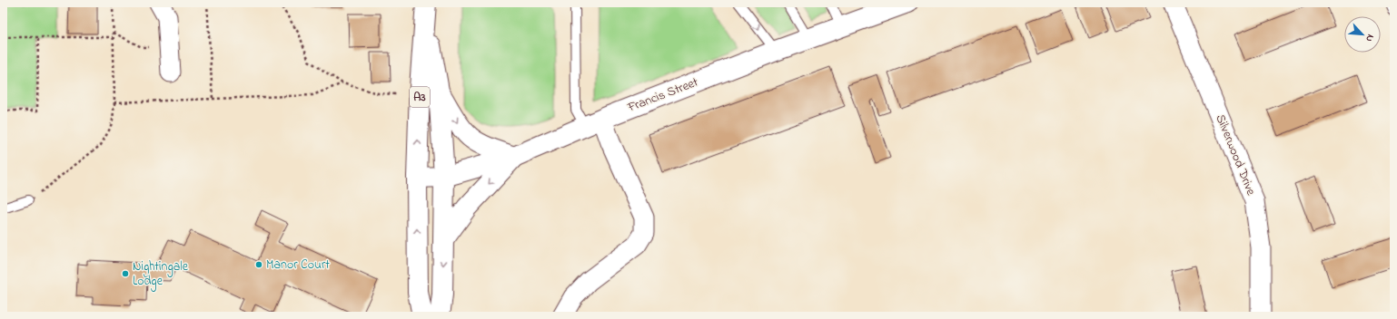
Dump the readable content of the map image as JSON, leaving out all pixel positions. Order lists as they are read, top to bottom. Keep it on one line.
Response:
{"streets":{"main road":["Francis Street","A3"],"street":["Silverwood Drive"]},"crossings":[["Francis Street","A3"]],"places":["Manor Court","Nightingale Lodge"],"north":"bottom right"}
